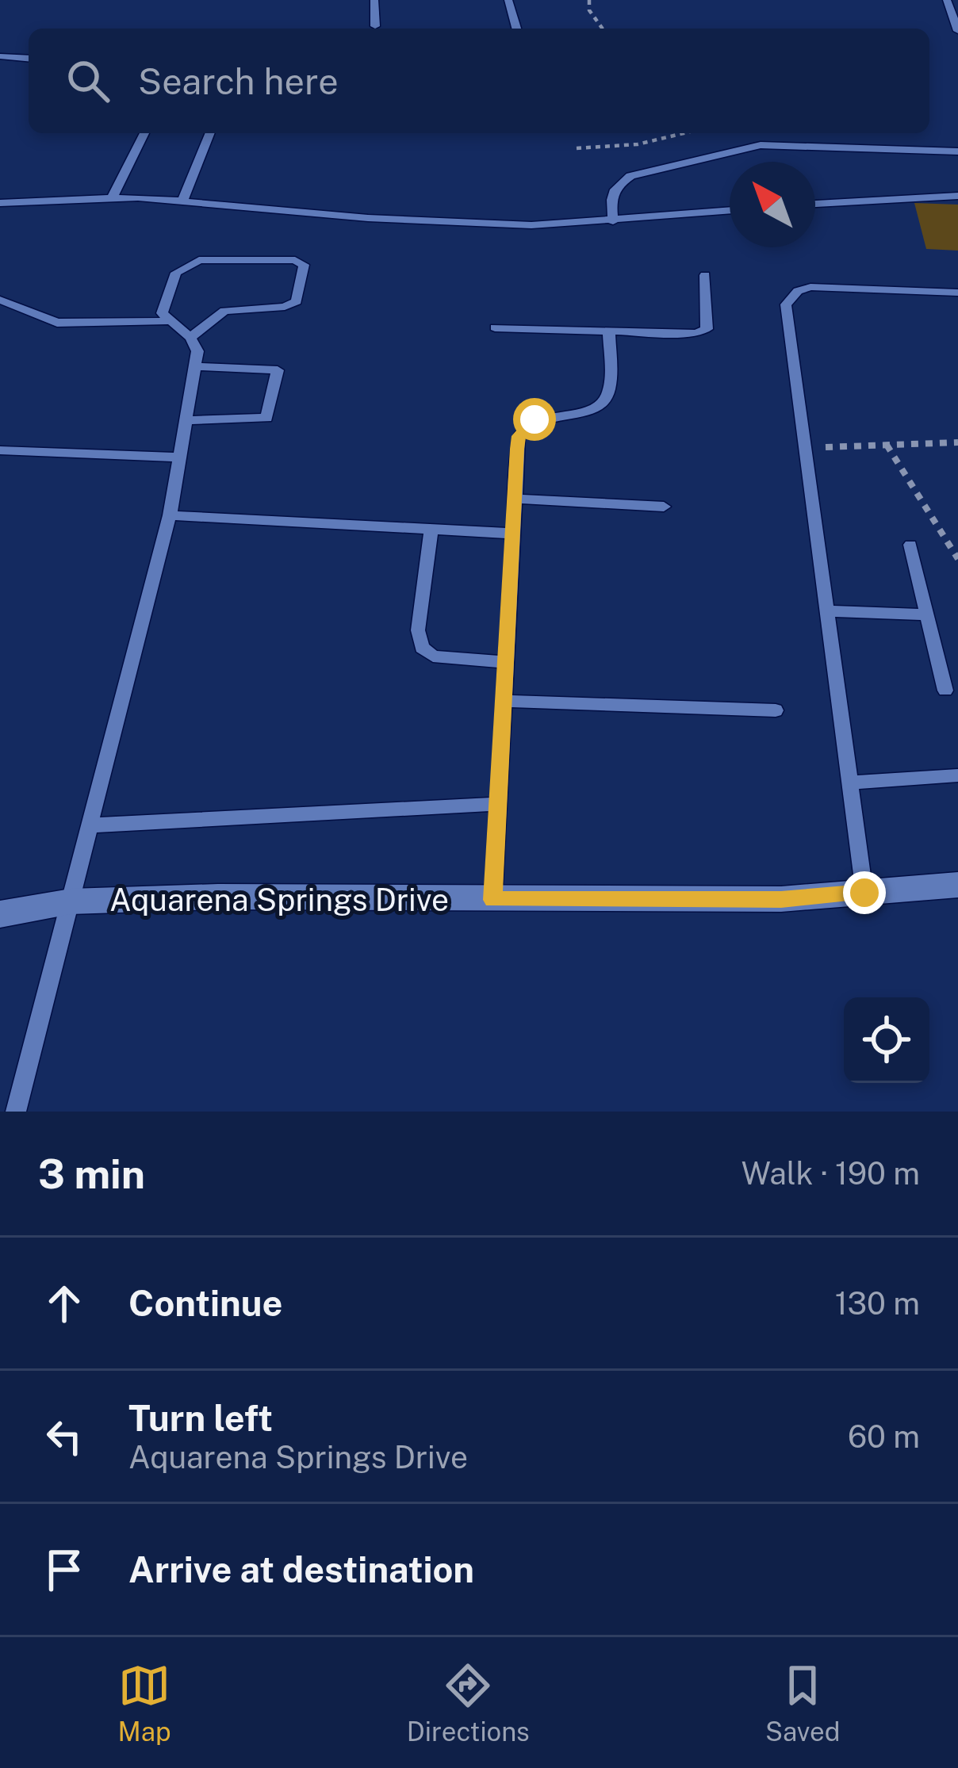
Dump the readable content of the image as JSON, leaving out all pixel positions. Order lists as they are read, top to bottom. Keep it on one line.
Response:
{"streets":{"street":["Aquarena Springs Drive"]},"north":"top left","page":{"search":"Search here","heading":["3 min","Walk · 190 m"],"list":[["Continue","130 m"],["Turn left","Aquarena Springs Drive","60 m"],"Arrive at destination"],"nav":["Map","Directions","Saved"]}}
